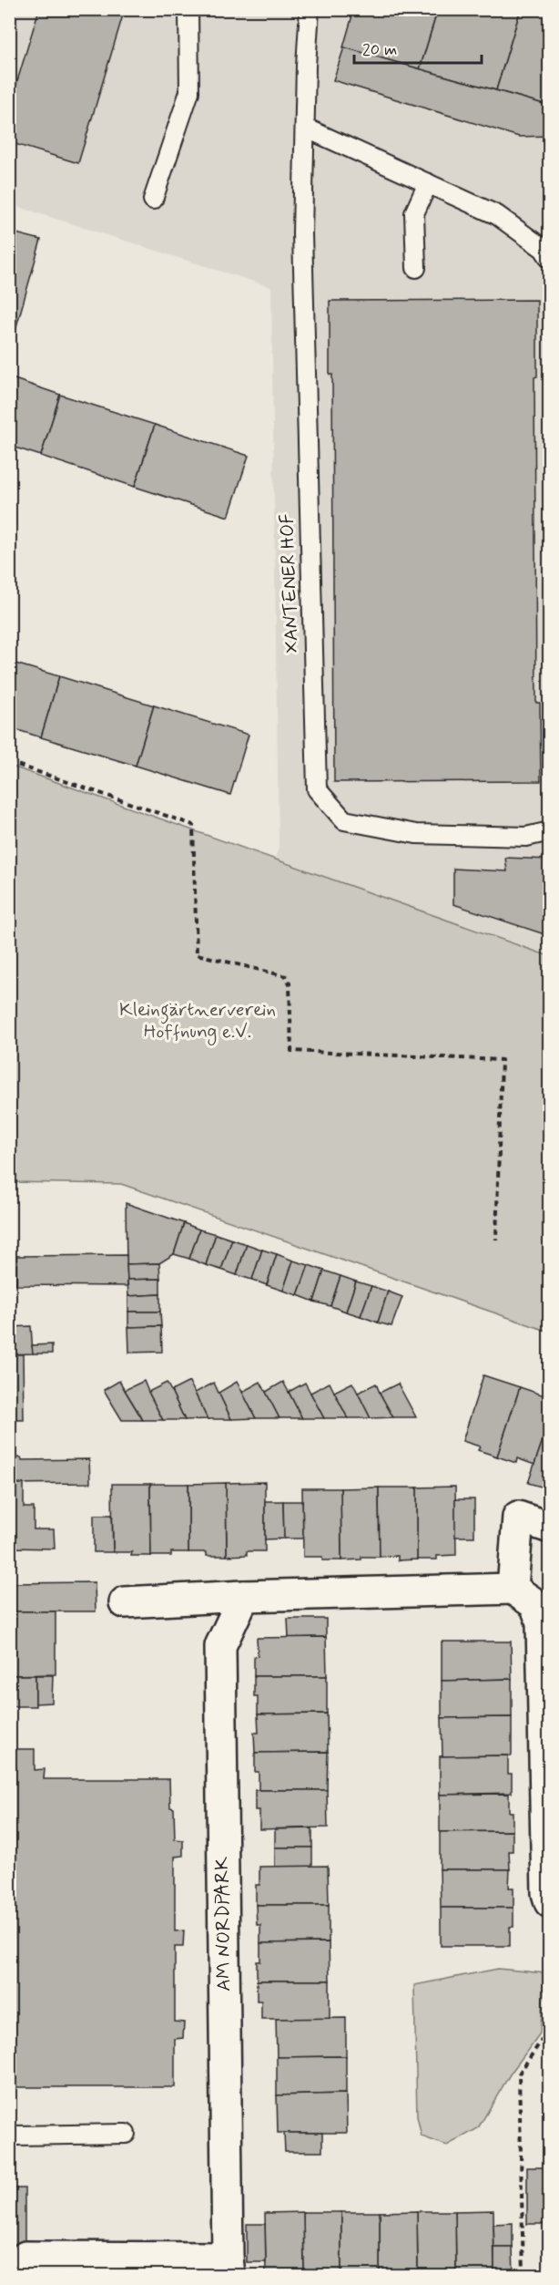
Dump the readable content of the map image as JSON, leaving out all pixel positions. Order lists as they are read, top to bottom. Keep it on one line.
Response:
{"streets":{"street":["AM NORDPARK"],"lane":["XANTENER HOF"]},"parks":["Kleingärtnerverein Hoffnung e.V."],"scale_bar":"20 m"}
